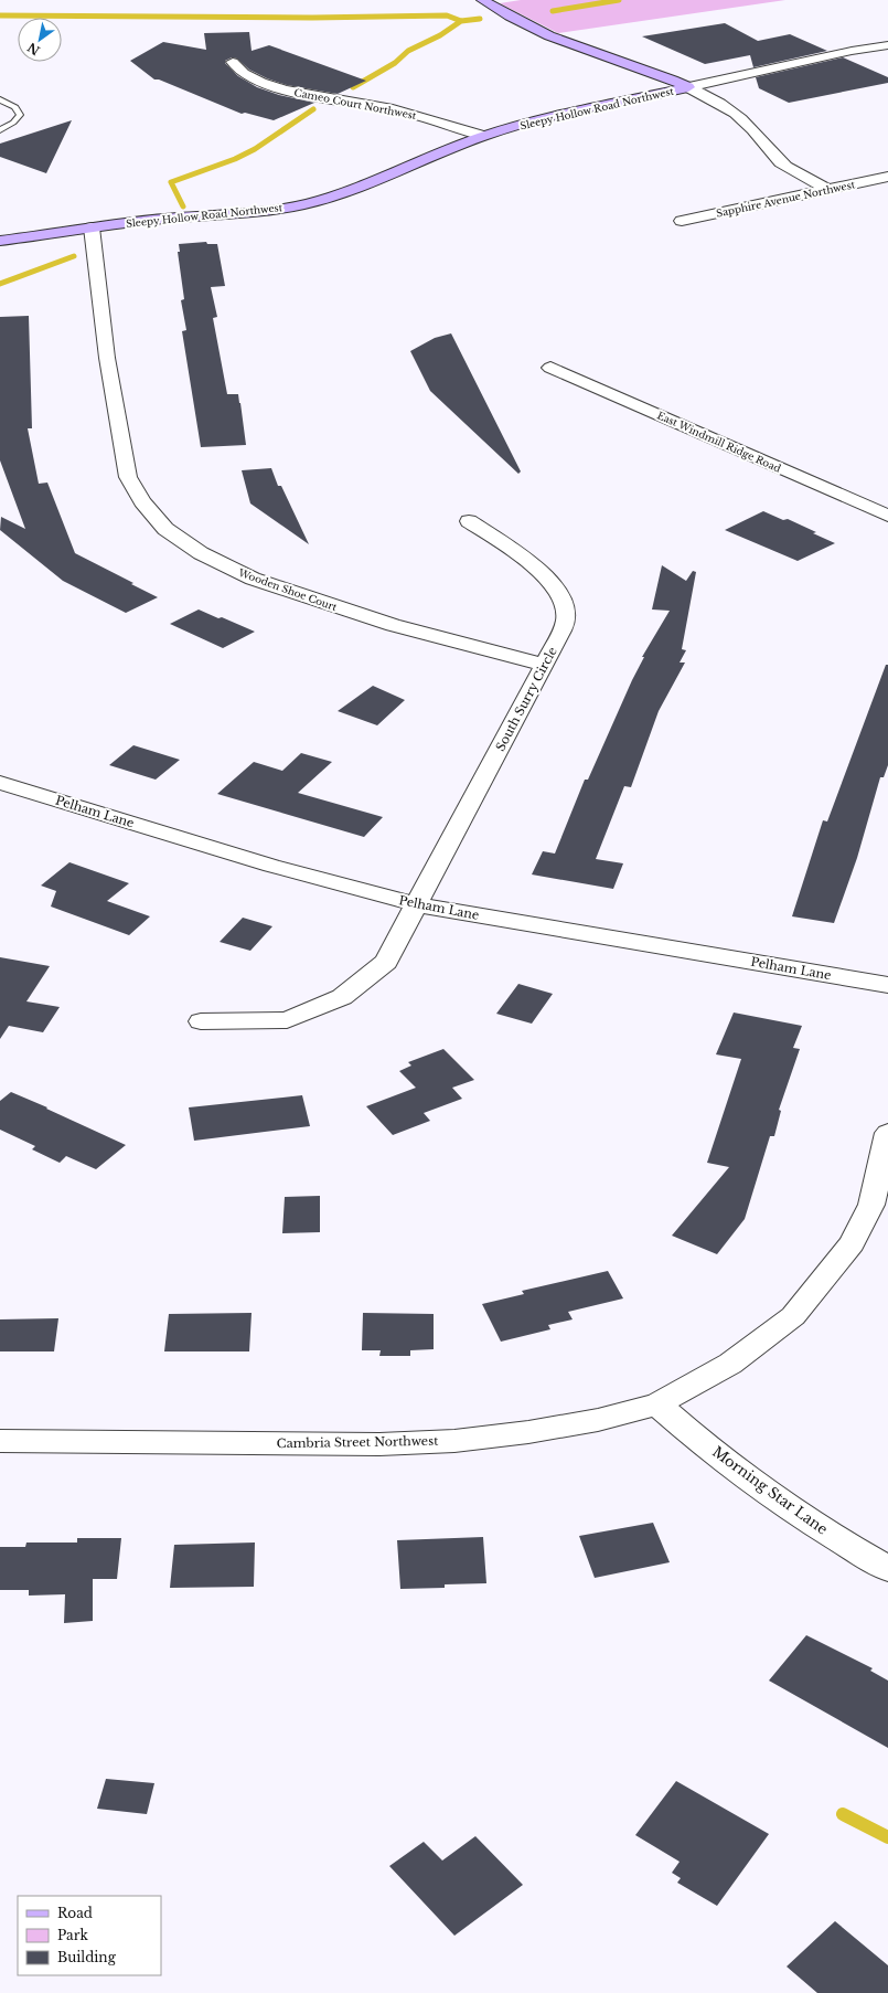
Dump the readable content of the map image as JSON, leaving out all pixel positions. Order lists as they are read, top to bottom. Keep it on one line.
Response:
{"streets":{"street":["Cameo Court Northwest","Sleepy Hollow Road Northwest","Sapphire Avenue Northwest","East Windmill Ridge Road","Wooden Shoe Court","South Surry Circle","Pelham Lane","Cambria Street Northwest","Morning Star Lane"]},"crossings":[["Cameo Court Northwest","Sleepy Hollow Road Northwest"],["Sleepy Hollow Road Northwest","Wooden Shoe Court"],["Wooden Shoe Court","South Surry Circle"],["South Surry Circle","Pelham Lane"],["Cambria Street Northwest","Morning Star Lane"]],"legend":["Road","Park","Building"],"north":"bottom left"}
